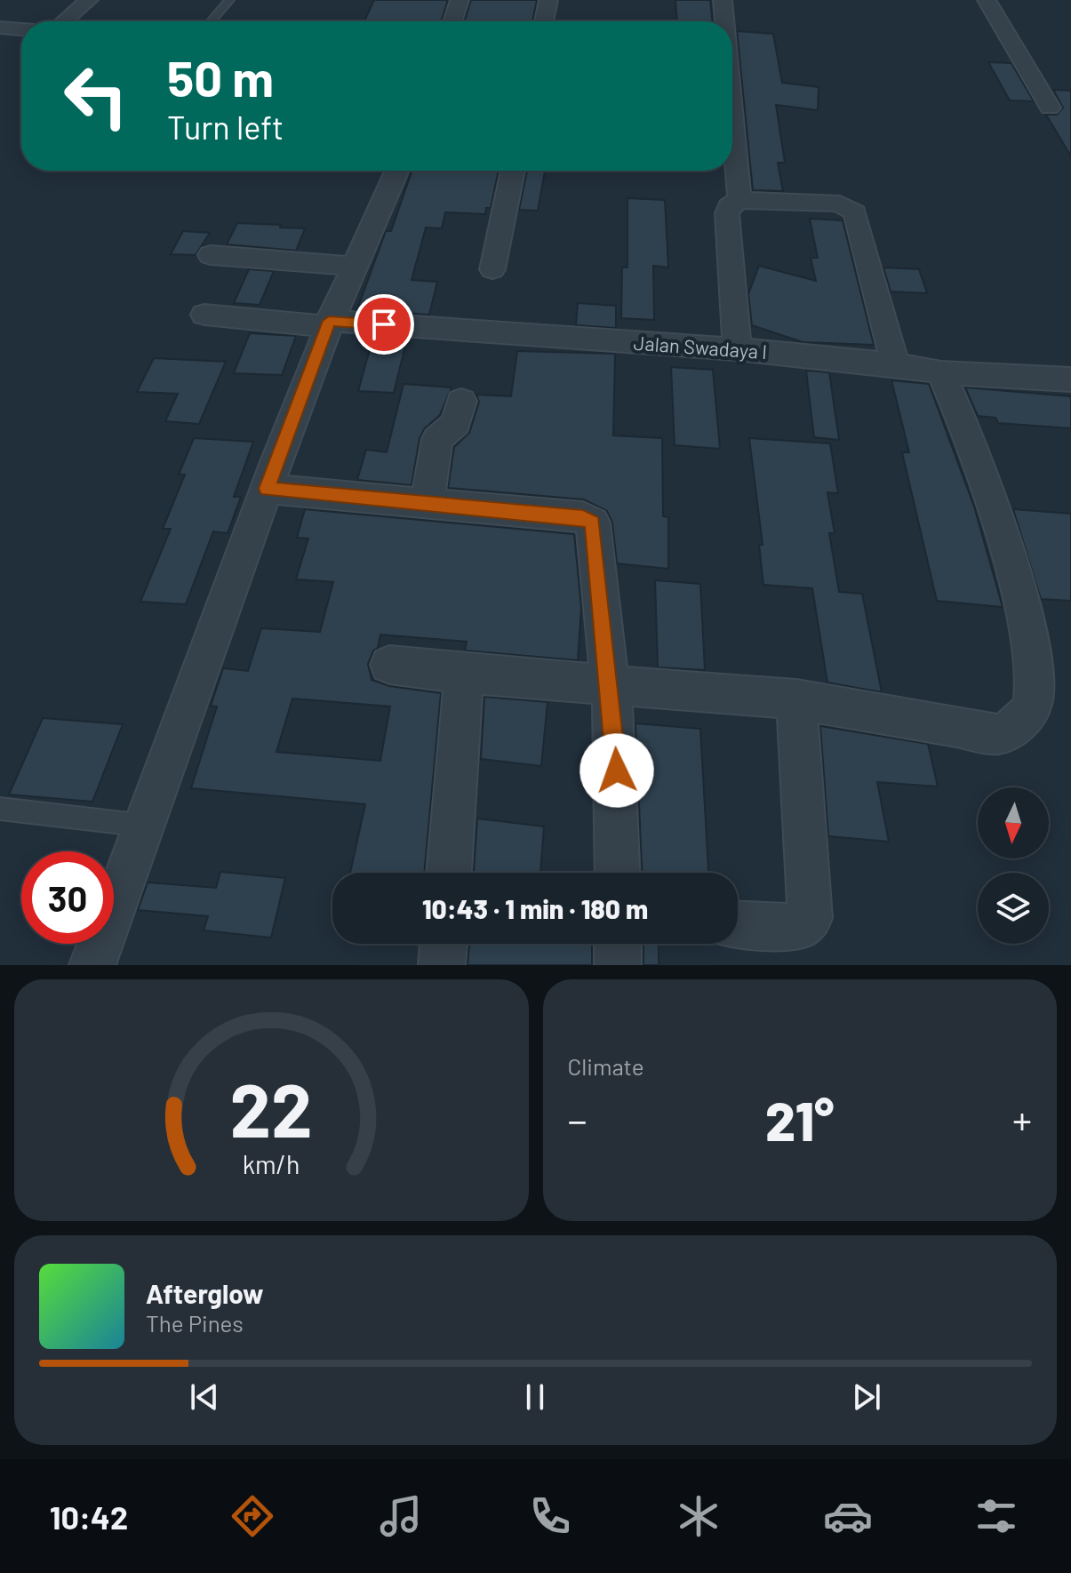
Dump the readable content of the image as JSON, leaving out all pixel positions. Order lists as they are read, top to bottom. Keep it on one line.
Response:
{"streets":{"street":["Jalan Swadaya I"]},"north":"bottom","page":{"turn":["50 m","Turn left"],"limit":"30","trip":"10:43 · 1 min · 180 m","tile":"Climate","heat":["−","21°","+"],"song":["Afterglow","The Pines"],"tabs":"10:42","gauge":["22","km/h"]}}
